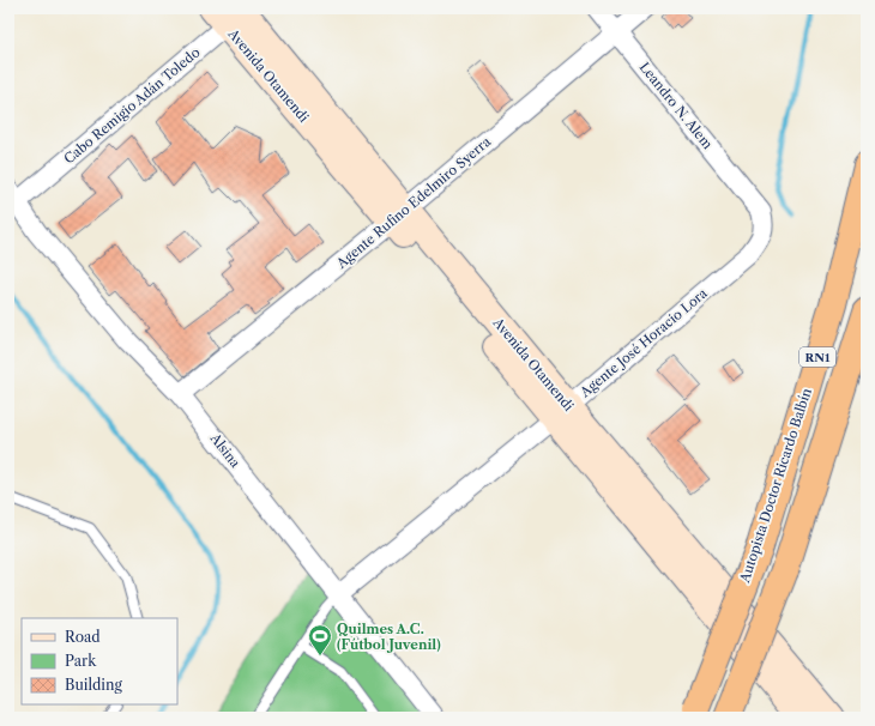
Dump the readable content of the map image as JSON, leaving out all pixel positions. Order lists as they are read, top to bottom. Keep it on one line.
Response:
{"streets":{"highway":["RN1","Autopista Doctor Ricardo Balbín"],"main road":["Avenida Otamendi"],"street":["Cabo Remigio Adán Toledo","Leandro N. Alem","Agente Rufino Edelmiro Syerra","Agente José Horacio Lora","Alsina"]},"crossings":[["Avenida Otamendi","Cabo Remigio Adán Toledo"],["Avenida Otamendi","Agente Rufino Edelmiro Syerra"],["Avenida Otamendi","Agente José Horacio Lora"],["Cabo Remigio Adán Toledo","Alsina"],["Leandro N. Alem","Agente Rufino Edelmiro Syerra"],["Leandro N. Alem","Agente José Horacio Lora"],["Agente Rufino Edelmiro Syerra","Alsina"],["Agente José Horacio Lora","Alsina"]],"places":{"sports":["Quilmes A.C. (Fútbol Juvenil)"]},"legend":["Road","Park","Building"]}
